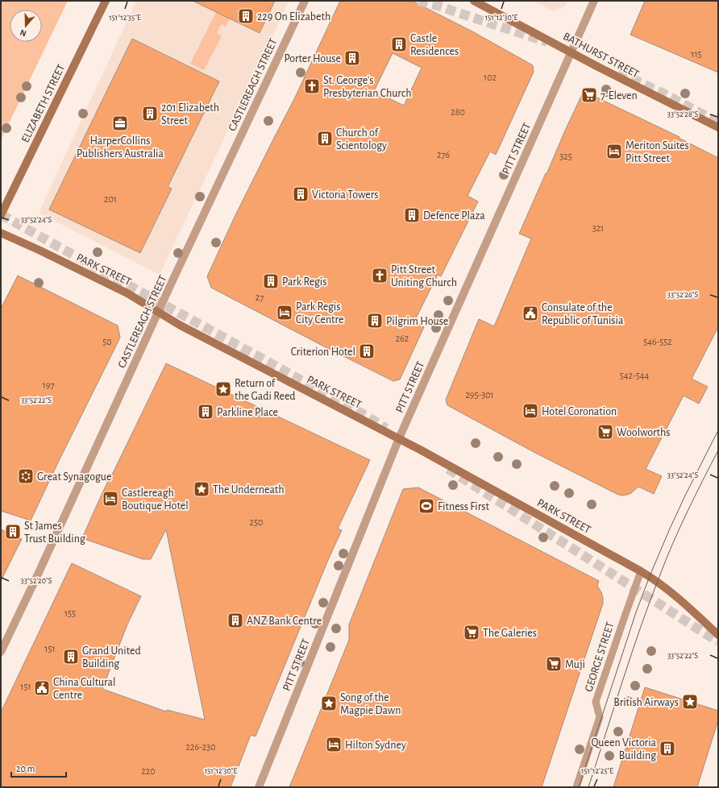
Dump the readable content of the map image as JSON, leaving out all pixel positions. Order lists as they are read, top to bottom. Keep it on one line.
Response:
{"streets":{"main road":["BATHURST STREET","ELIZABETH STREET","PARK STREET"],"street":["CASTLEREAGH STREET","PITT STREET"],"lane":["GEORGE STREET"]},"crossings":[["BATHURST STREET","PITT STREET"],["CASTLEREAGH STREET","PARK STREET"],["PITT STREET","PARK STREET"],["PARK STREET","GEORGE STREET"]],"places":{"building":["229 On Elizabeth","Castle Residences","Porter House","201 Elizabeth Street","Church of Scientology","Victoria Towers","Defence Plaza","Park Regis","Pilgrim House","Criterion Hotel","Parkline Place","St James Trust Building","ANZ Bank Centre","Grand United Building","Queen Victoria Building"],"church":["St. George's Presbyterian Church","Pitt Street Uniting Church"],"supermarket":["7-Eleven","Woolworths","The Galeries","Muji"],"office":["HarperCollins Publishers Australia"],"hotel":["Meriton Suites Pitt Street","Park Regis City Centre","Hotel Coronation","Castlereagh Boutique Hotel","Hilton Sydney"],"public building":["Consulate of the Republic of Tunisia","China Cultural Centre"],"place":["Return of the Gadi Reed","The Underneath","British Airways","Song of the Magpie Dawn"],"synagogue":["Great Synagogue"],"sports":["Fitness First"]},"house_numbers":["115","102","280","276","325","201","321","27","262","50","546-552","542-544","197","295-301","250","155","151","151","226-230","220"],"scale_bar":"20 m","north":"bottom","coordinates":["151°12'30\"E","151°12'35\"E","33°52'28\"S","33°52'24\"S","33°52'26\"S","33°52'22\"S","33°52'20\"S","151°12'25\"E"]}
